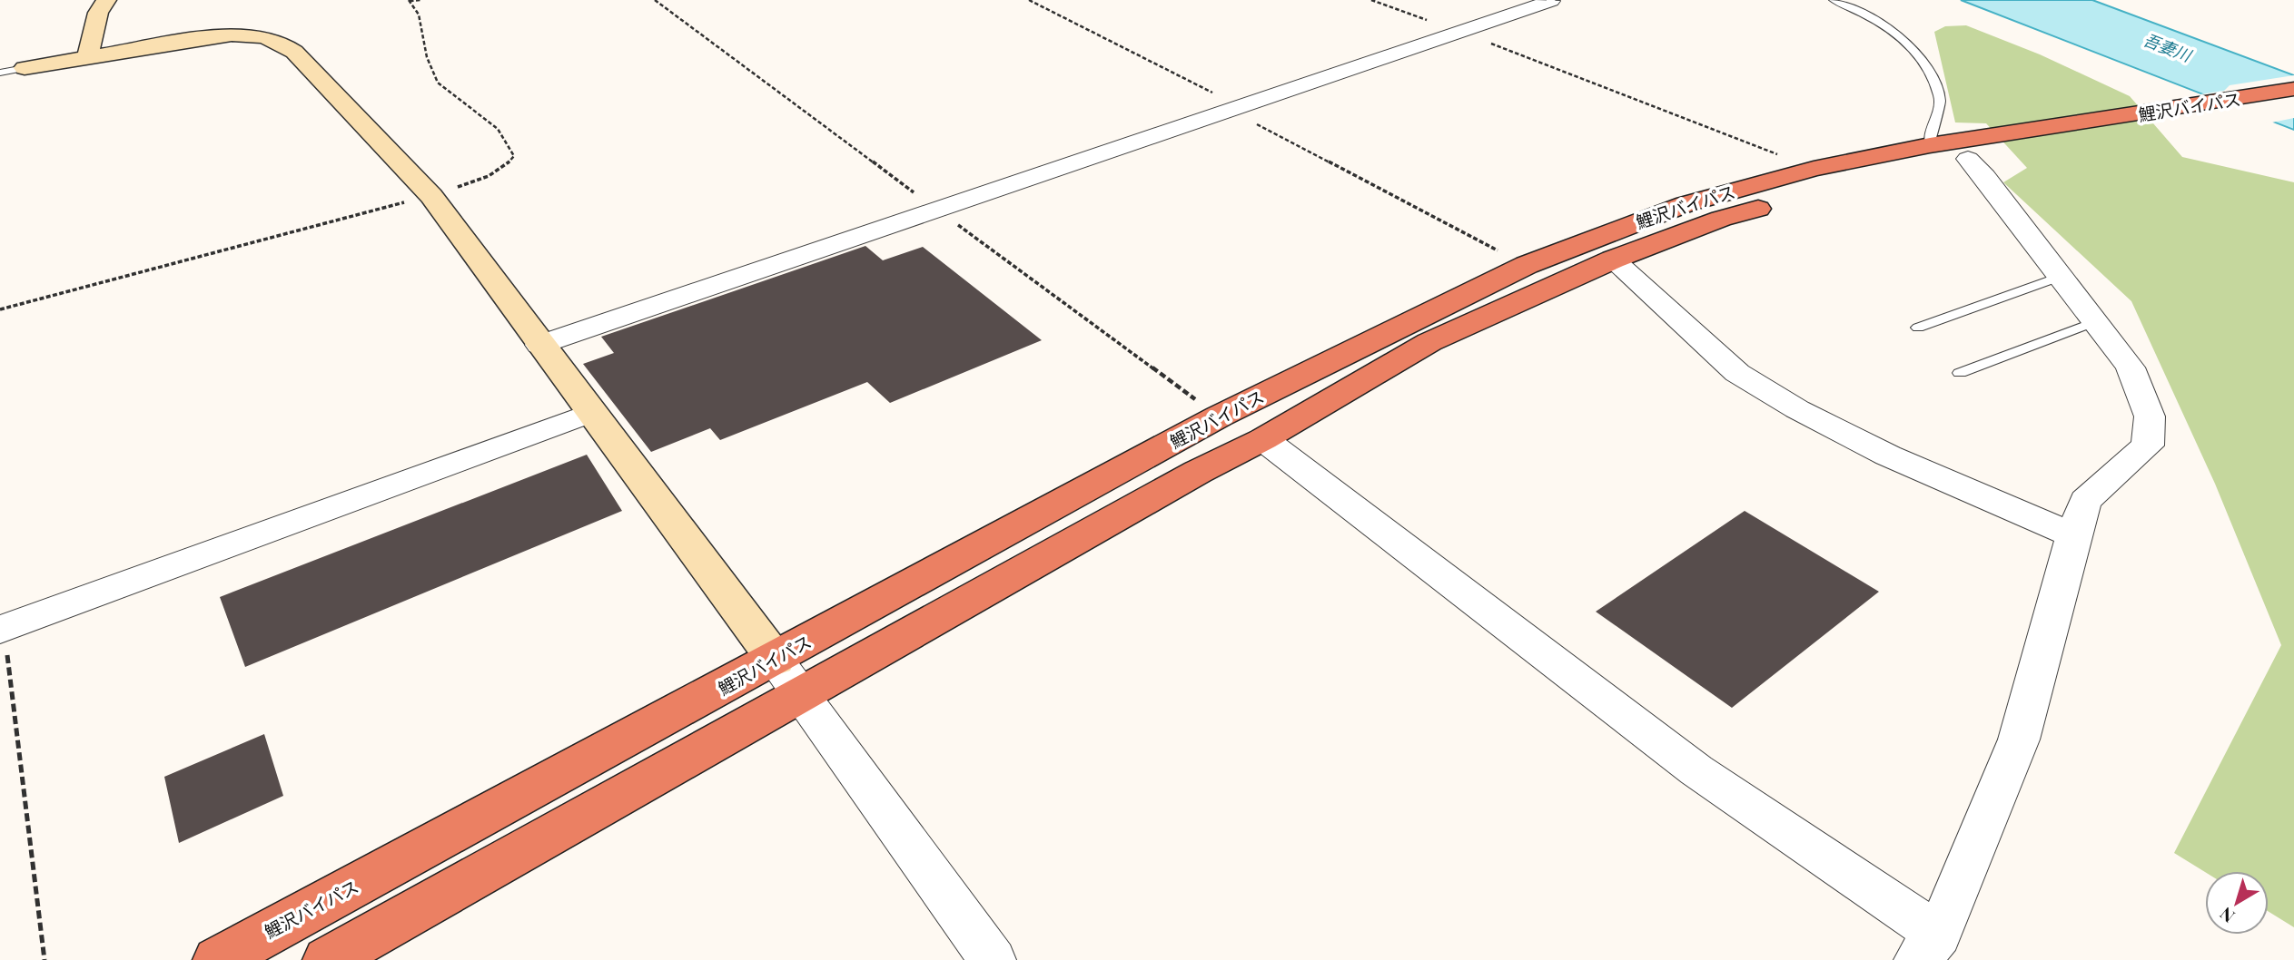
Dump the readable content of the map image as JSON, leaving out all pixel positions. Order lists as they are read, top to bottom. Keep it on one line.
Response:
{"streets":{"highway":["鯉沢バイパス"]},"water":["吾妻川"],"north":"bottom left"}
